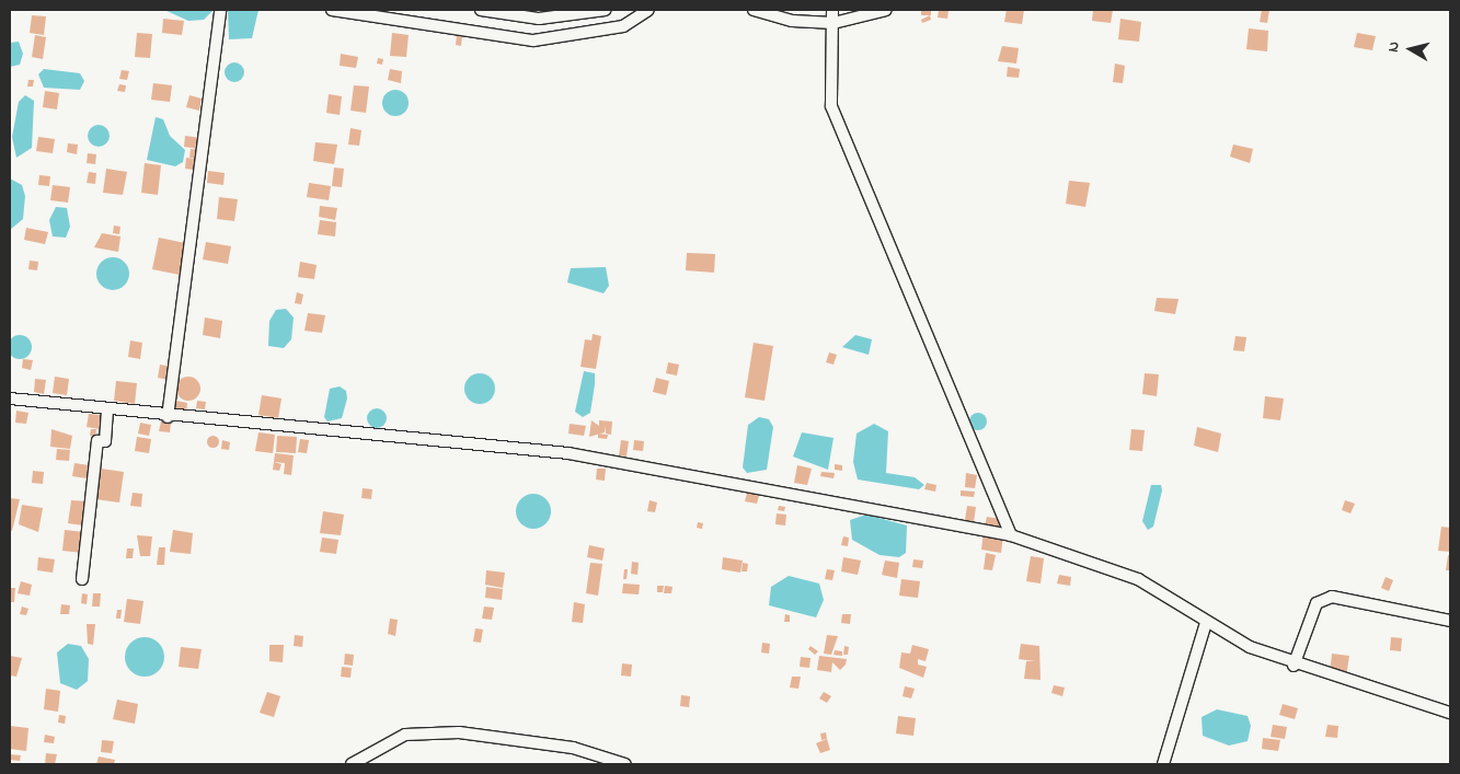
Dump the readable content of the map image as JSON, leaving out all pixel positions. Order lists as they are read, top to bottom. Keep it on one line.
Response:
{"north":"left"}
